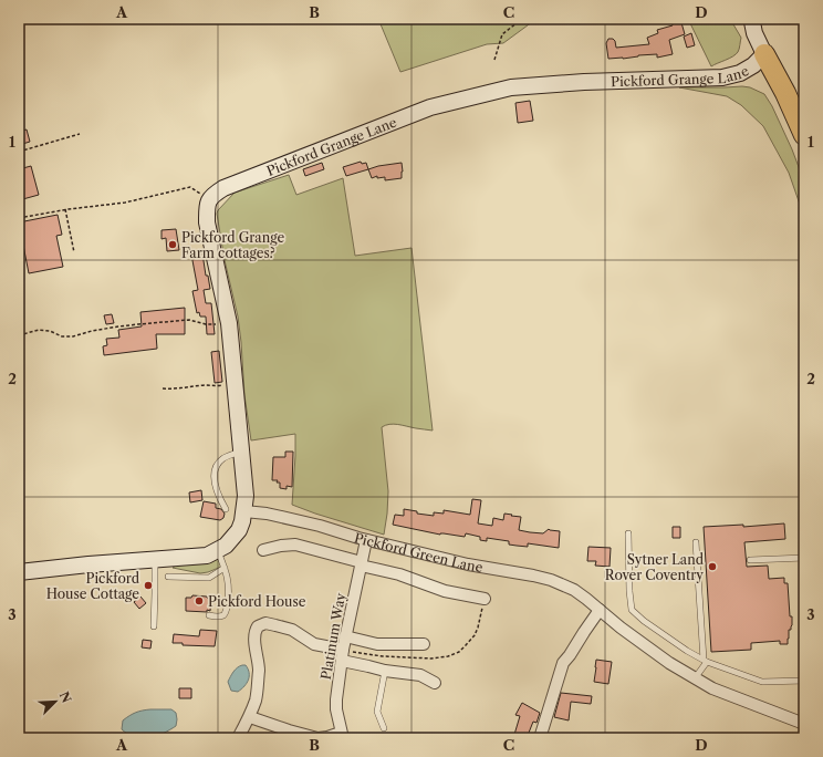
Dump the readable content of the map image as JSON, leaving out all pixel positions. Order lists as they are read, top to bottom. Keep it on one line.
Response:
{"streets":{"street":["Pickford Grange Lane","Pickford Green Lane","Platinum Way"]},"crossings":[["Pickford Green Lane","Platinum Way"]],"places":["Pickford Grange Farm cottages?","Sytner Land Rover Coventry","Pickford House Cottage","Pickford House"],"north":"top right","grid":{"columns":["A","B","C","D"],"rows":["1","2","3"]}}
